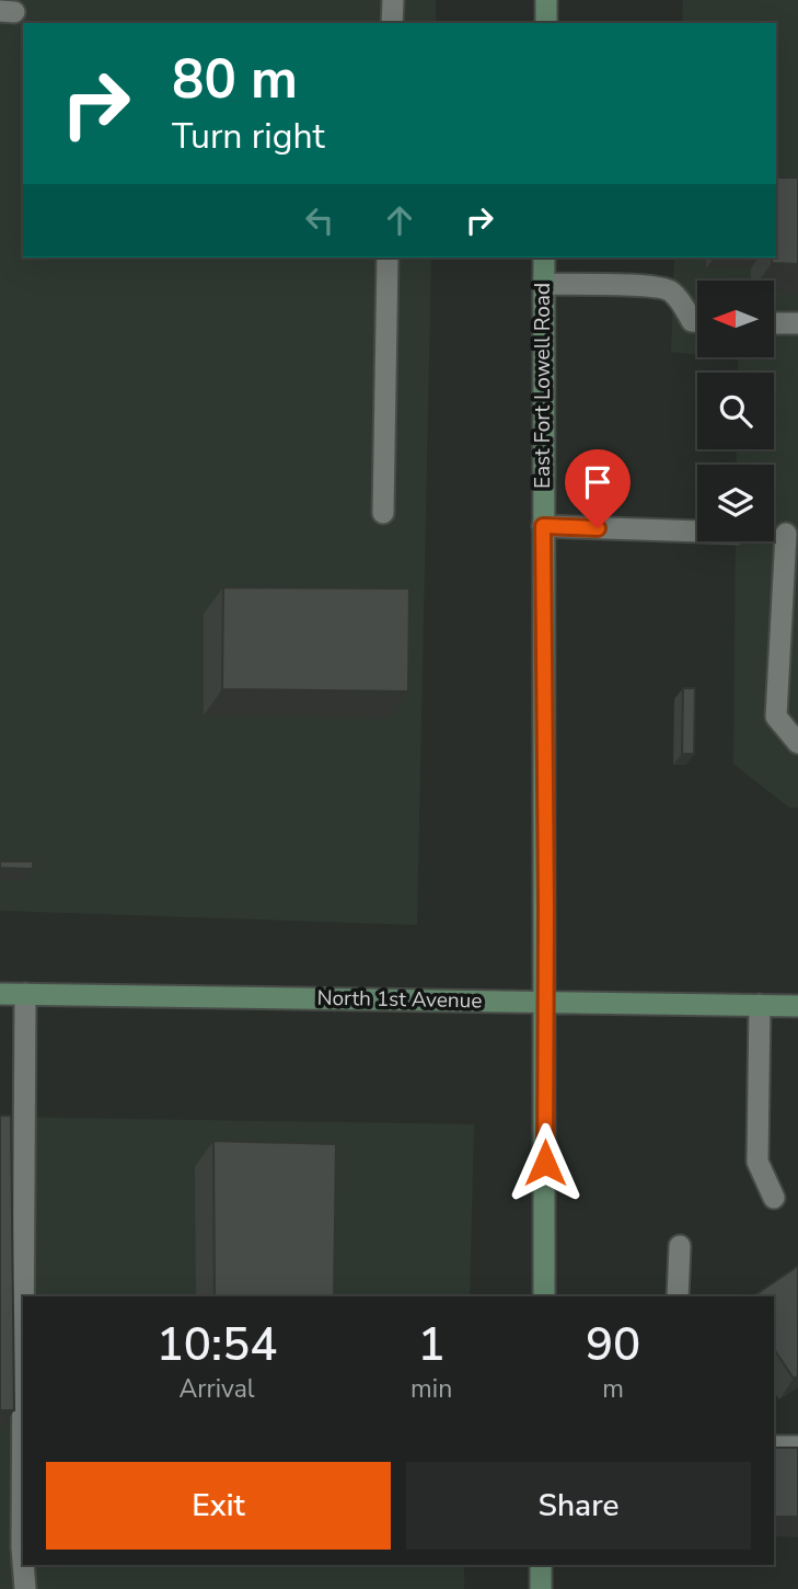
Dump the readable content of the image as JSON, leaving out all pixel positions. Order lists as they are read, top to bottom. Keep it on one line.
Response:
{"streets":{"main road":["East Fort Lowell Road","North 1st Avenue"]},"crossings":[["East Fort Lowell Road","North 1st Avenue"]],"north":"left","page":{"turn":["80 m","Turn right"],"eta":["10:54","Arrival","1","min","90","m"],"buttons":["Exit","Share"]}}
